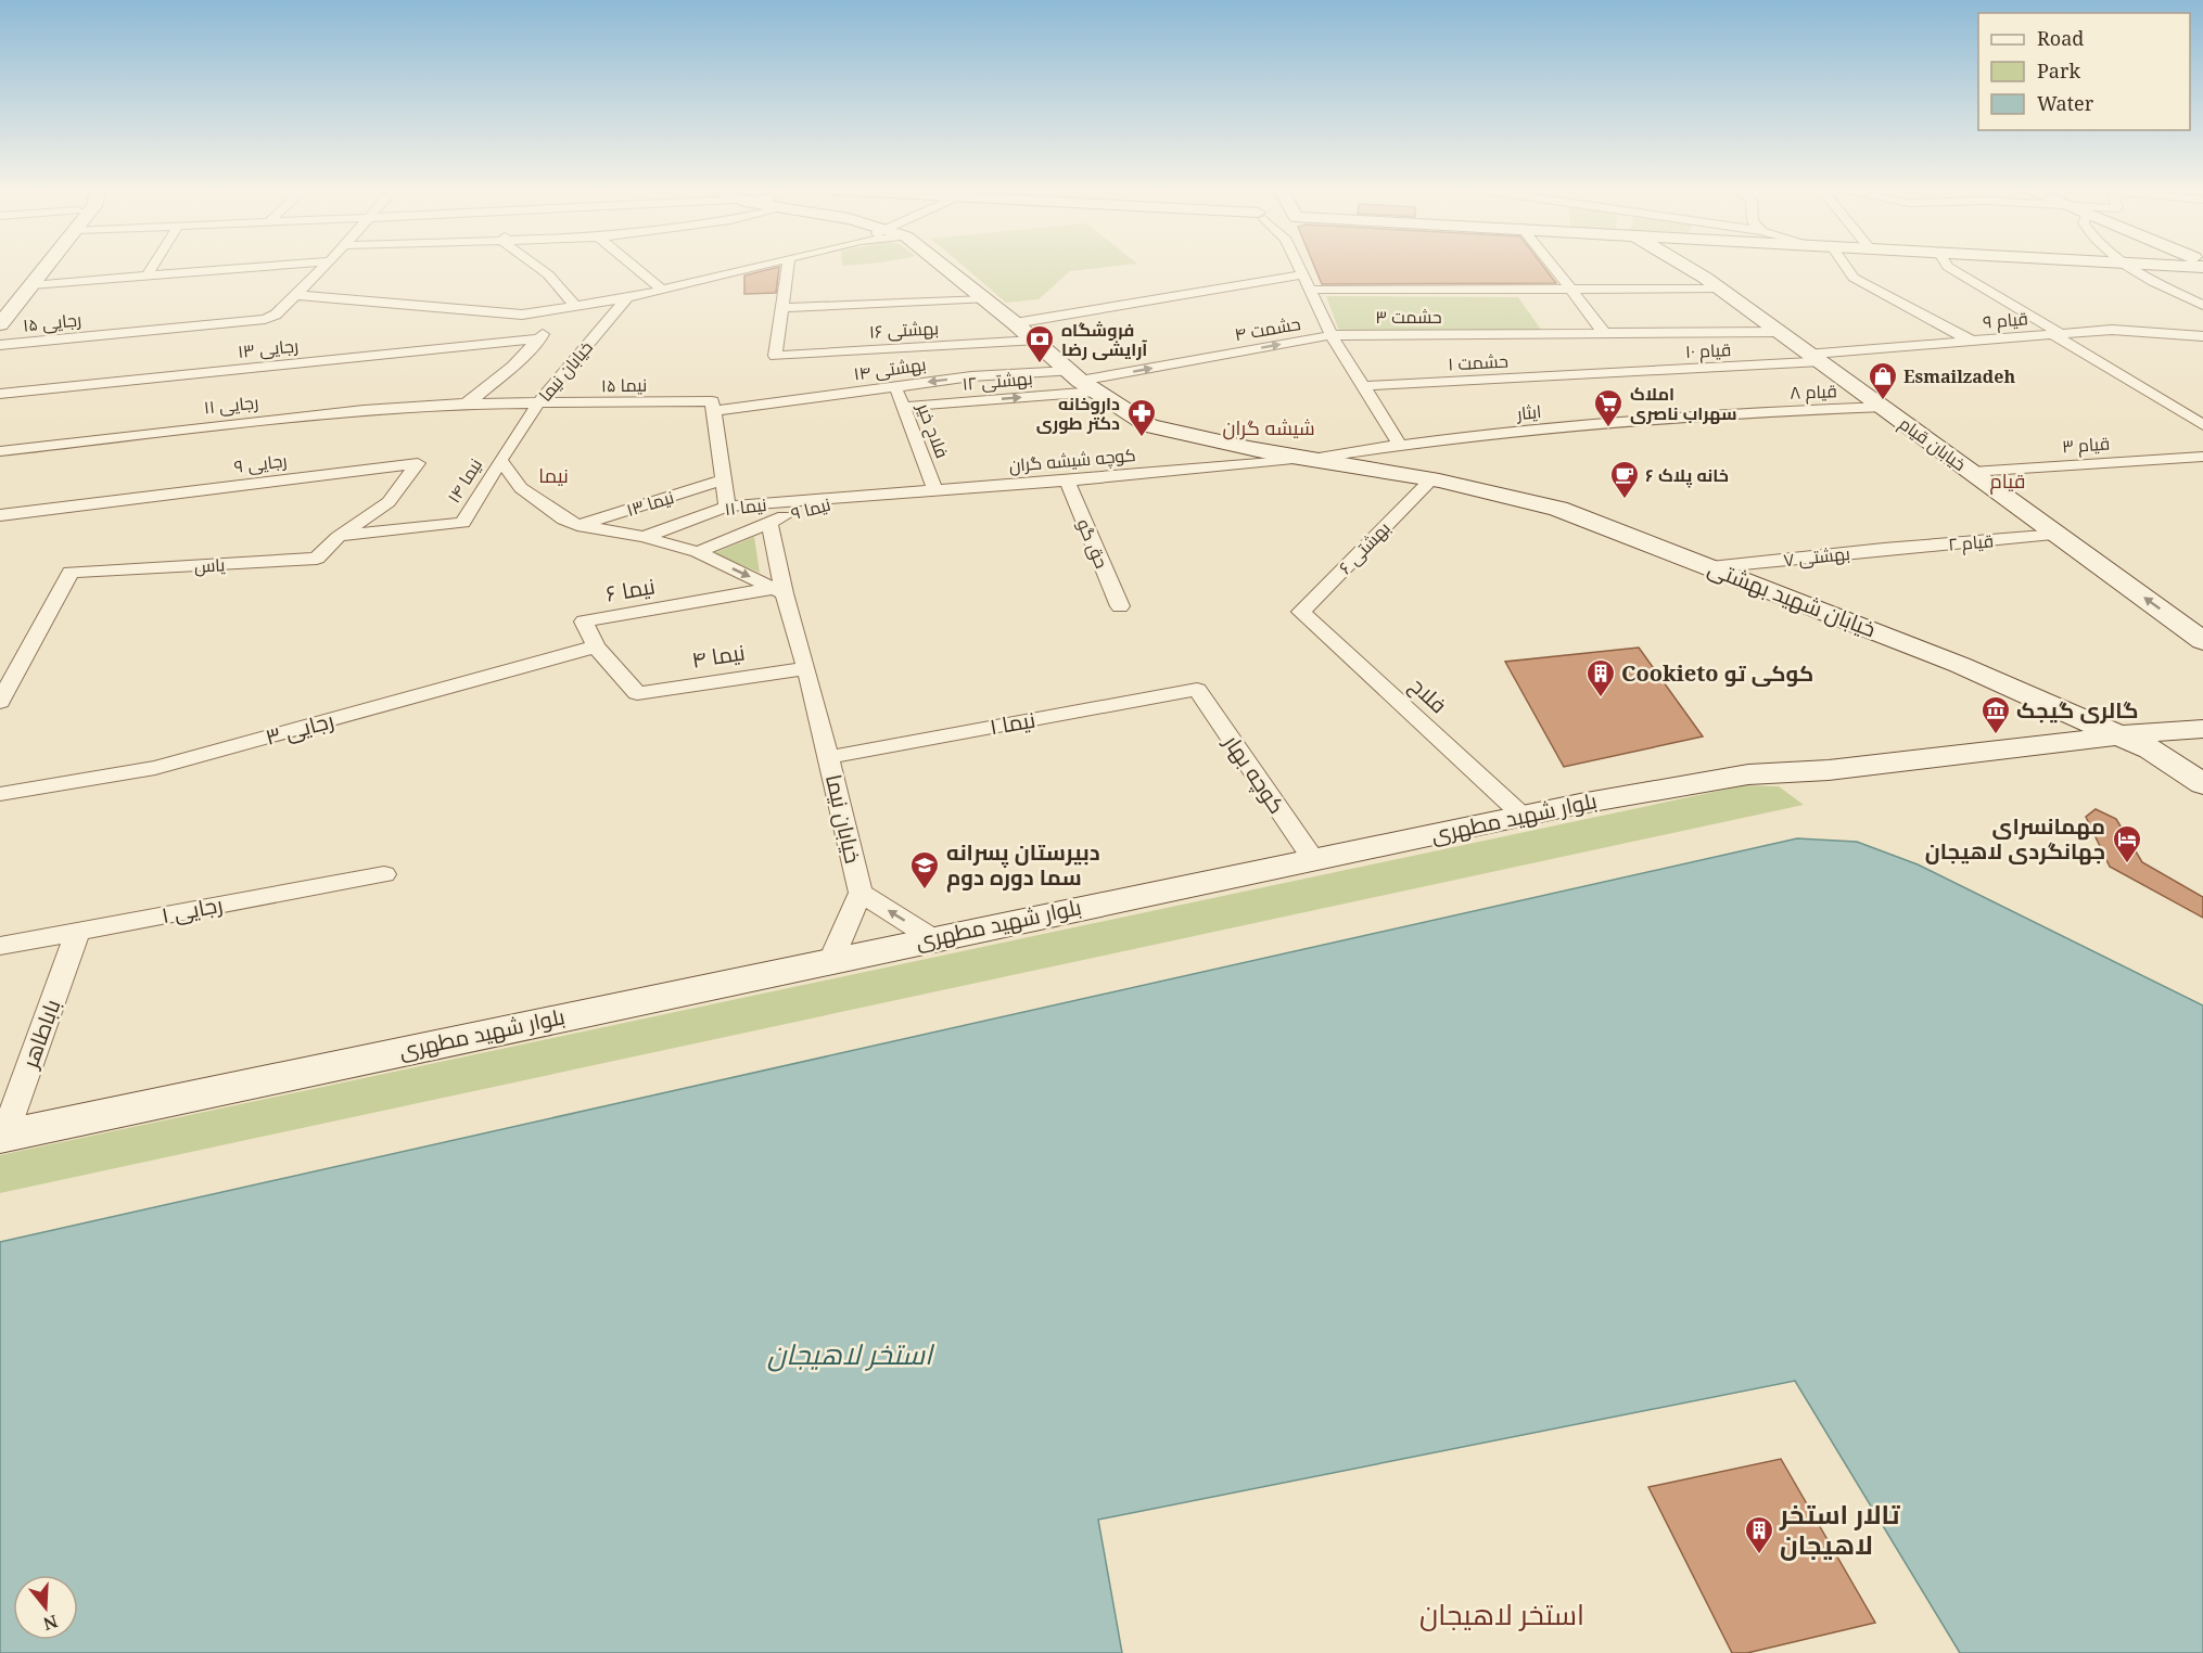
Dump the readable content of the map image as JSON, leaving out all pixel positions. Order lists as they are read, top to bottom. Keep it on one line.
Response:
{"streets":{"main road":["خیابان قیام","خیابان شهید بهشتی","بلوار شهید مطهری"],"street":["حشمت ۳","قیام ۹","رجایی ۱۵","حشمت ۴","بهشتی ۱۶","رجایی ۱۳","قیام ۱۰","حشمت ۱","بهشتی ۱۴","خیابان نیما","بهشتی ۱۲","نیما ۱۵","قیام ۸","رجایی ۱۱","ایثار","فلاح خیر","قیام ۳","کوچه شیشه گران","رجایی ۹","نیما ۱۴","نیما ۱۳","نیما ۱۱","نیما ۹","قیام ۲","حق گو","بهشتی ۶","بهشتی ۷","یاس","نیما ۶","نیما ۴","فلاح","نیما ۱","رجایی ۳","کوچه بهار","رجایی ۱","باباطاهر"]},"crossings":[["حشمت ۳","حشمت ۴"],["حشمت ۳","خیابان قیام"],["قیام ۹","قیام ۱۰"],["قیام ۹","خیابان قیام"],["حشمت ۴","بهشتی ۱۴"],["حشمت ۴","بهشتی ۱۲"],["حشمت ۴","خیابان شهید بهشتی"],["بهشتی ۱۶","خیابان شهید بهشتی"],["قیام ۱۰","حشمت ۱"],["قیام ۱۰","خیابان قیام"],["بهشتی ۱۴","بهشتی ۱۲"],["بهشتی ۱۴","نیما ۱۵"],["بهشتی ۱۴","فلاح خیر"],["بهشتی ۱۴","خیابان شهید بهشتی"],["خیابان نیما","نیما ۱۵"],["خیابان نیما","رجایی ۱۱"],["خیابان نیما","نیما ۱۴"],["خیابان نیما","نیما ۹"],["خیابان نیما","نیما ۶"],["خیابان نیما","نیما ۴"],["خیابان نیما","نیما ۱"],["خیابان نیما","بلوار شهید مطهری"],["بهشتی ۱۲","فلاح خیر"],["بهشتی ۱۲","خیابان شهید بهشتی"],["نیما ۱۵","رجایی ۱۱"],["قیام ۸","ایثار"],["قیام ۸","خیابان قیام"],["ایثار","خیابان شهید بهشتی"],["فلاح خیر","کوچه شیشه گران"],["خیابان قیام","قیام ۳"],["خیابان قیام","قیام ۲"],["کوچه شیشه گران","نیما ۱۱"],["کوچه شیشه گران","نیما ۹"],["کوچه شیشه گران","حق گو"],["کوچه شیشه گران","خیابان شهید بهشتی"],["رجایی ۹","نیما ۱۴"],["رجایی ۹","یاس"],["نیما ۱۴","یاس"],["نیما ۱۱","نیما ۹"],["قیام ۲","بهشتی ۷"],["بهشتی ۶","خیابان شهید بهشتی"],["بهشتی ۶","فلاح"],["بهشتی ۷","خیابان شهید بهشتی"],["نیما ۶","نیما ۴"],["نیما ۶","رجایی ۳"],["خیابان شهید بهشتی","بلوار شهید مطهری"],["فلاح","بلوار شهید مطهری"],["نیما ۱","کوچه بهار"],["کوچه بهار","بلوار شهید مطهری"],["بلوار شهید مطهری","باباطاهر"],["رجایی ۱","باباطاهر"]],"districts":["شیشه گران","نیما","قیام","استخر لاهیجان"],"water":["استخر لاهیجان"],"places":{"bank":["فروشگاه آرایشی رضا"],"shop":["Esmailzadeh"],"supermarket":["املاک سهراب ناصری"],"pharmacy":["داروخانه دکتر طوری"],"cafe":["خانه پلاک ۶"],"building":["Cookieto کوکی تو","تالار استخر لاهیجان"],"museum":["گالری گیجک"],"hotel":["مهمانسرای جهانگردی لاهیجان"],"school or university":["دبیرستان پسرانه سما دوره دوم"]},"legend":["Road","Park","Water"],"north":"bottom"}
